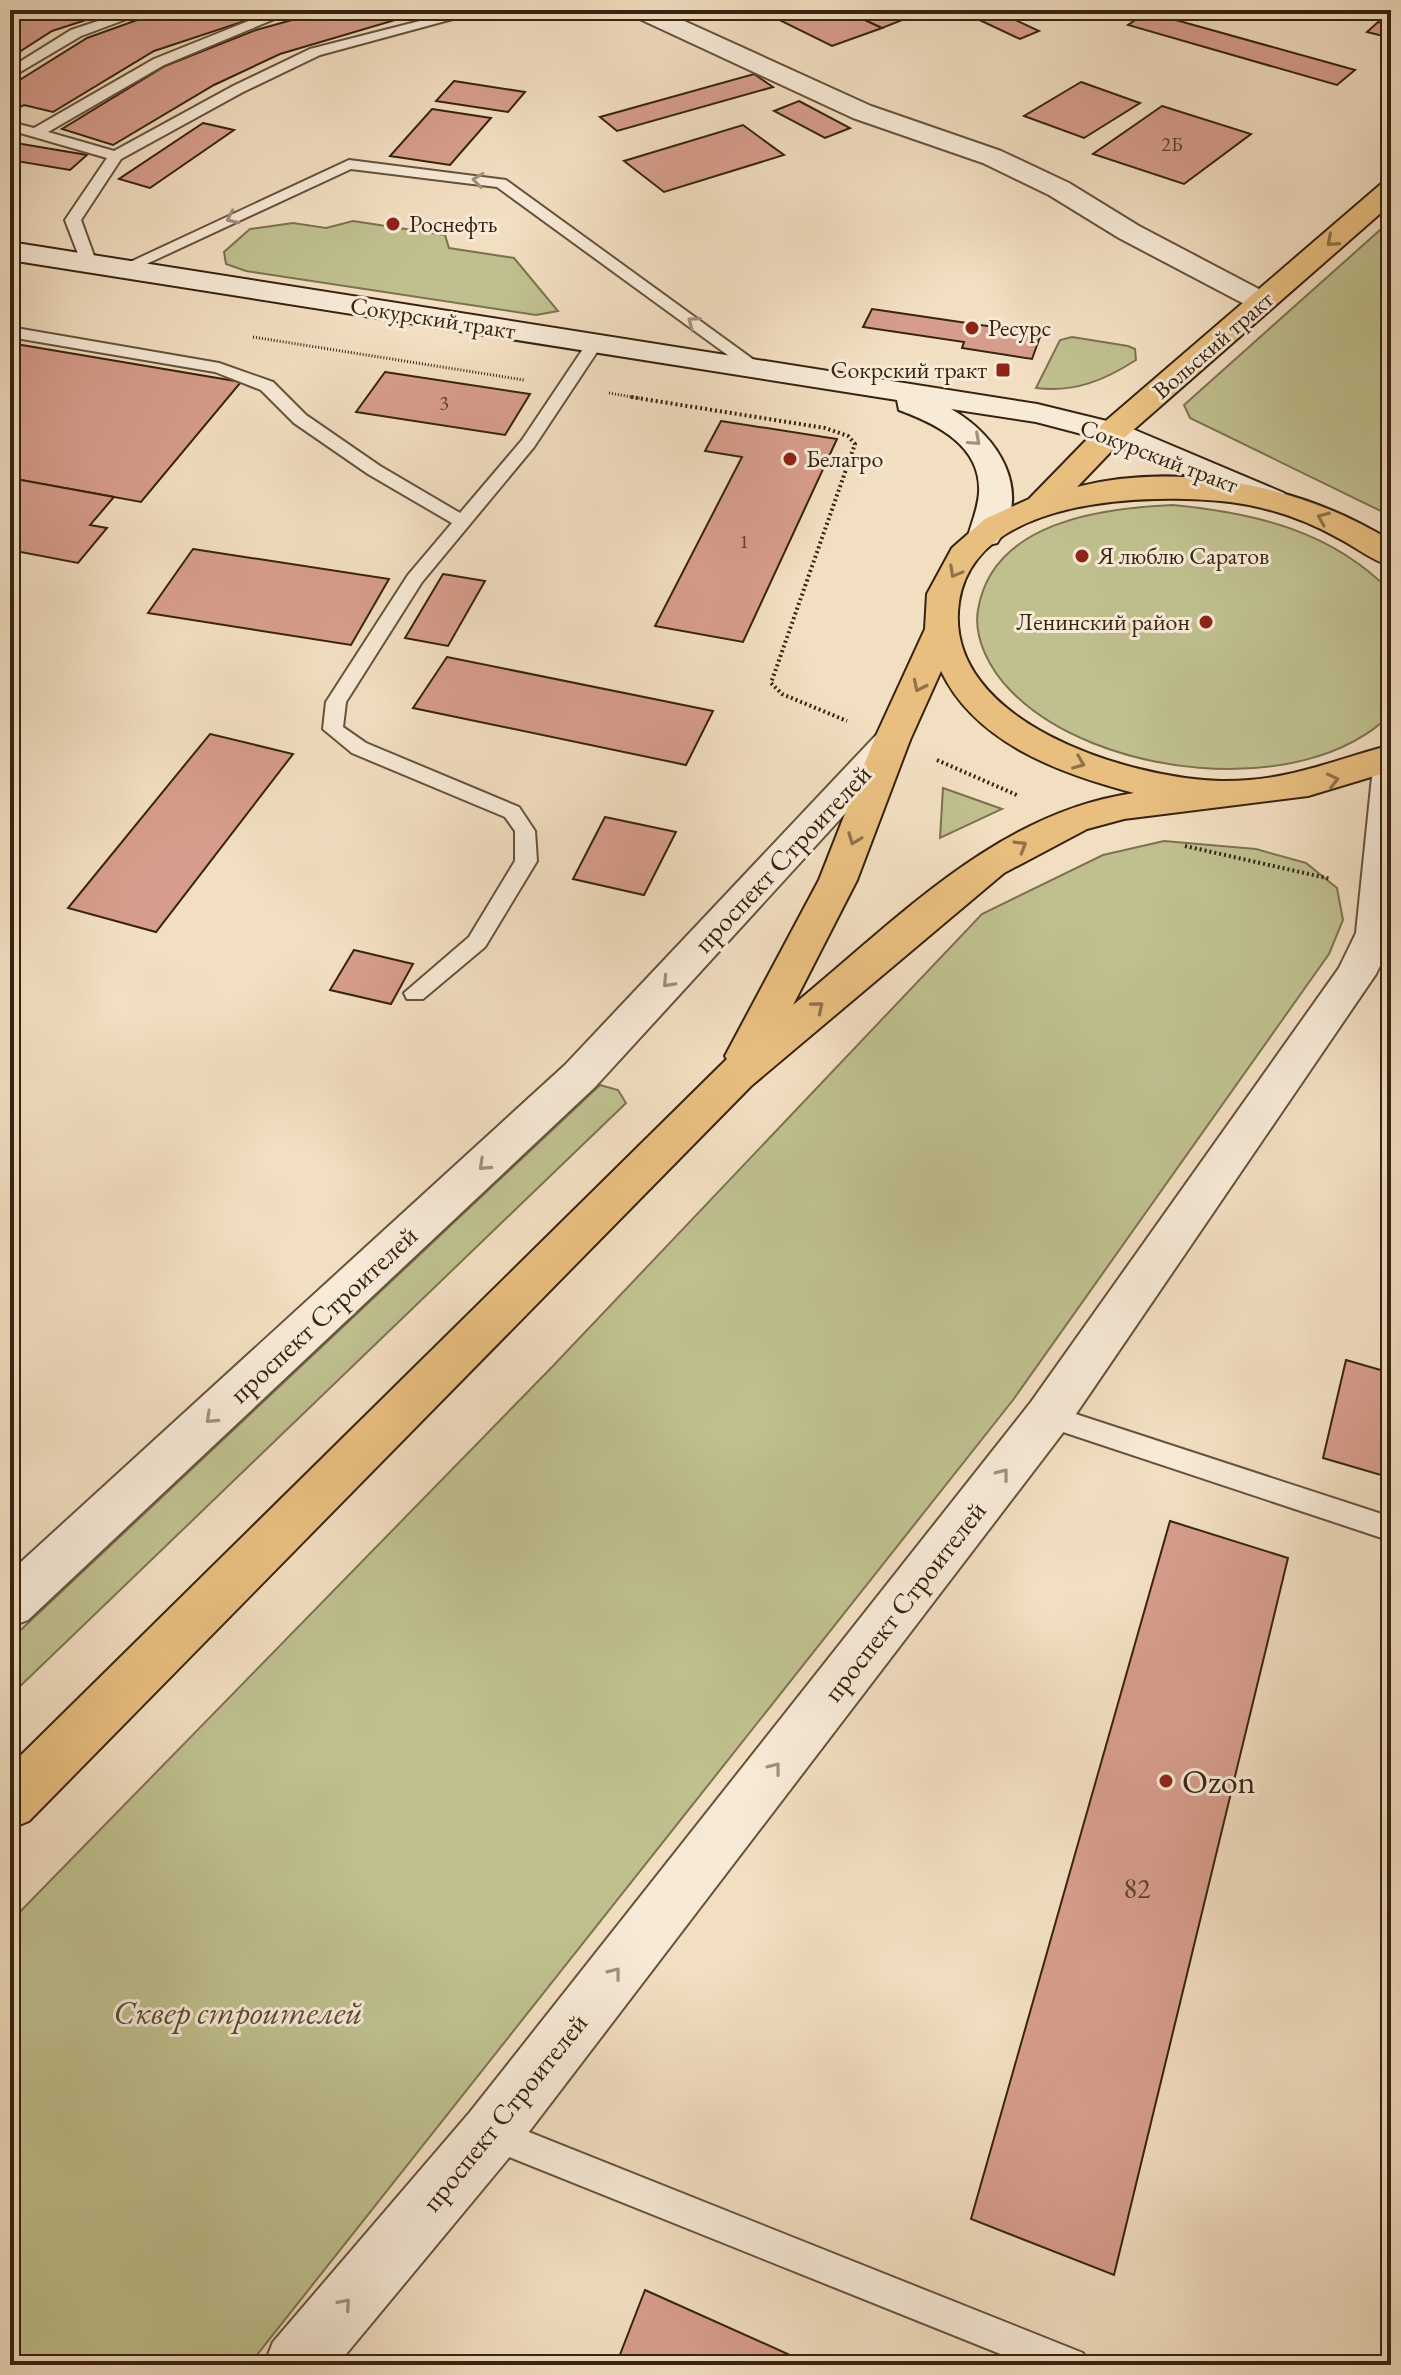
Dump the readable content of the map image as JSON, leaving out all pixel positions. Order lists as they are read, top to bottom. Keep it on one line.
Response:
{"streets":{"main road":["Вольский тракт","проспект Строителей"],"street":["Сокурский тракт"]},"crossings":[["Сокурский тракт","Вольский тракт"]],"parks":["Cквер cтроителей"],"places":{"other":["Роснефть","Ресурс","Белагро","Я люблю Саратов","Ленинский район","Ozon"],"transit":["Сокрский тракт"]},"house_numbers":["2Б","3","1","82"]}
